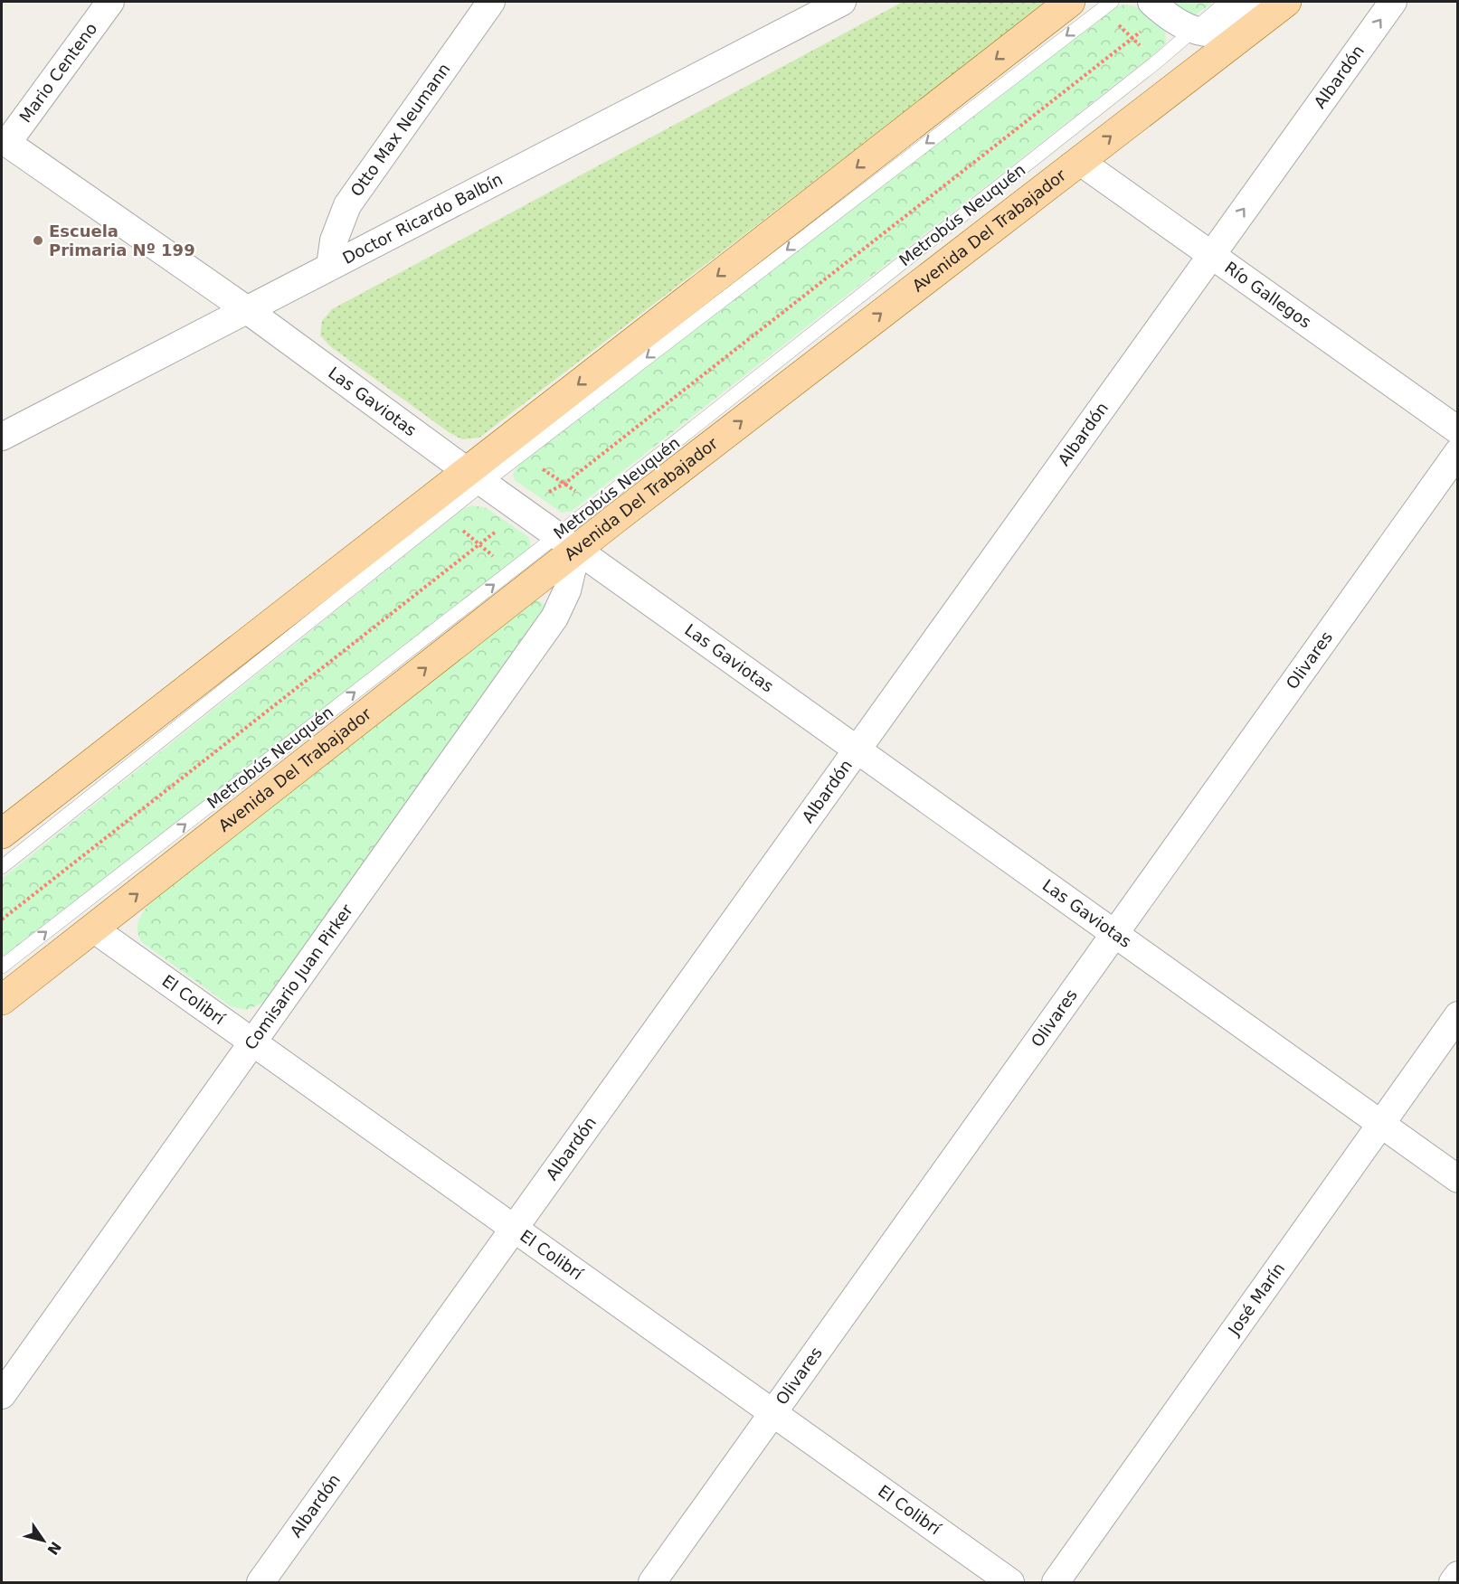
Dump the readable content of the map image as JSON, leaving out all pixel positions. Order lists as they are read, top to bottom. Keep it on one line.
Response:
{"streets":{"main road":["Avenida Del Trabajador"],"street":["Mario Centeno","Albardón","Otto Max Neumann","Doctor Ricardo Balbín","Río Gallegos","Las Gaviotas","Olivares","Comisario Juan Pirker","El Colibrí","José Marín"],"lane":["Metrobús Neuquén"]},"crossings":[["Mario Centeno","Las Gaviotas"],["Albardón","Río Gallegos"],["Albardón","Las Gaviotas"],["Albardón","El Colibrí"],["Otto Max Neumann","Doctor Ricardo Balbín"],["Metrobús Neuquén","Avenida Del Trabajador"],["Metrobús Neuquén","Las Gaviotas"],["Metrobús Neuquén","Comisario Juan Pirker"],["Doctor Ricardo Balbín","Las Gaviotas"],["Avenida Del Trabajador","Río Gallegos"],["Avenida Del Trabajador","Las Gaviotas"],["Avenida Del Trabajador","Comisario Juan Pirker"],["Avenida Del Trabajador","El Colibrí"],["Las Gaviotas","Olivares"],["Las Gaviotas","Comisario Juan Pirker"],["Las Gaviotas","José Marín"],["Olivares","El Colibrí"],["Comisario Juan Pirker","El Colibrí"]],"places":["Escuela Primaria Nº 199"],"north":"bottom right"}
